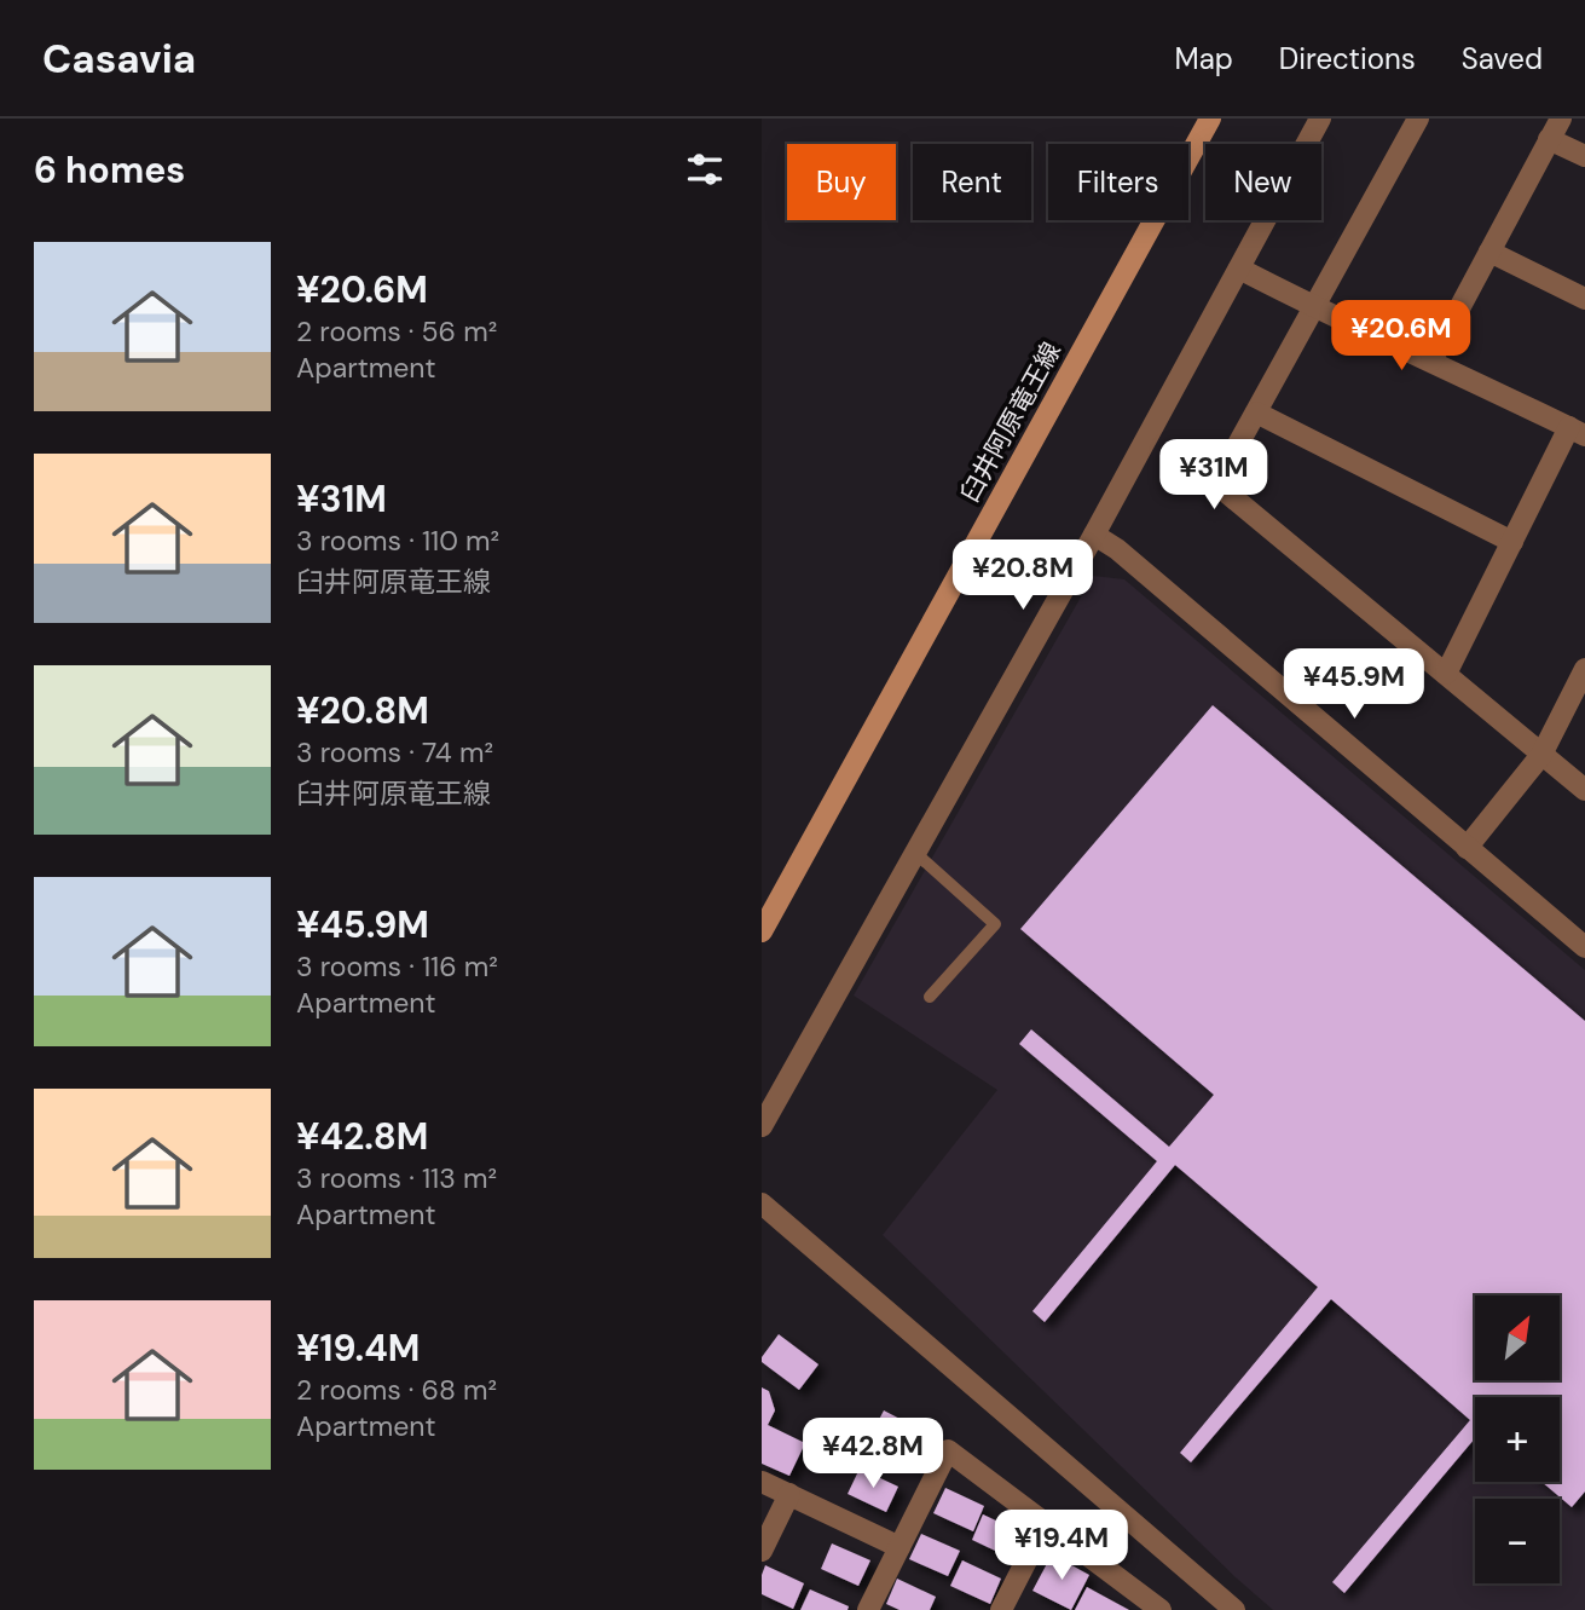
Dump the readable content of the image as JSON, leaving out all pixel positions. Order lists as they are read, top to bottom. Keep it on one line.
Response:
{"streets":{"main road":["臼井阿原竜王線"]},"north":"top right","page":{"header":"Casavia","nav":["Map","Directions","Saved"],"heading":"6 homes","chip":["Buy","Rent","Filters","New"],"list":[{"name":"¥20.6M","note":"2 rooms · 56 m² · Apartment"},{"name":"¥31M","note":"3 rooms · 110 m² · 臼井阿原竜王線"},{"name":"¥20.8M","note":"3 rooms · 74 m² · 臼井阿原竜王線"},{"name":"¥45.9M","note":"3 rooms · 116 m² · Apartment"},{"name":"¥42.8M","note":"3 rooms · 113 m² · Apartment"},{"name":"¥19.4M","note":"2 rooms · 68 m² · Apartment"}],"price":["¥20.6M","¥31M","¥20.8M","¥45.9M","¥42.8M","¥19.4M"],"map_buttons":["+","−"]}}
